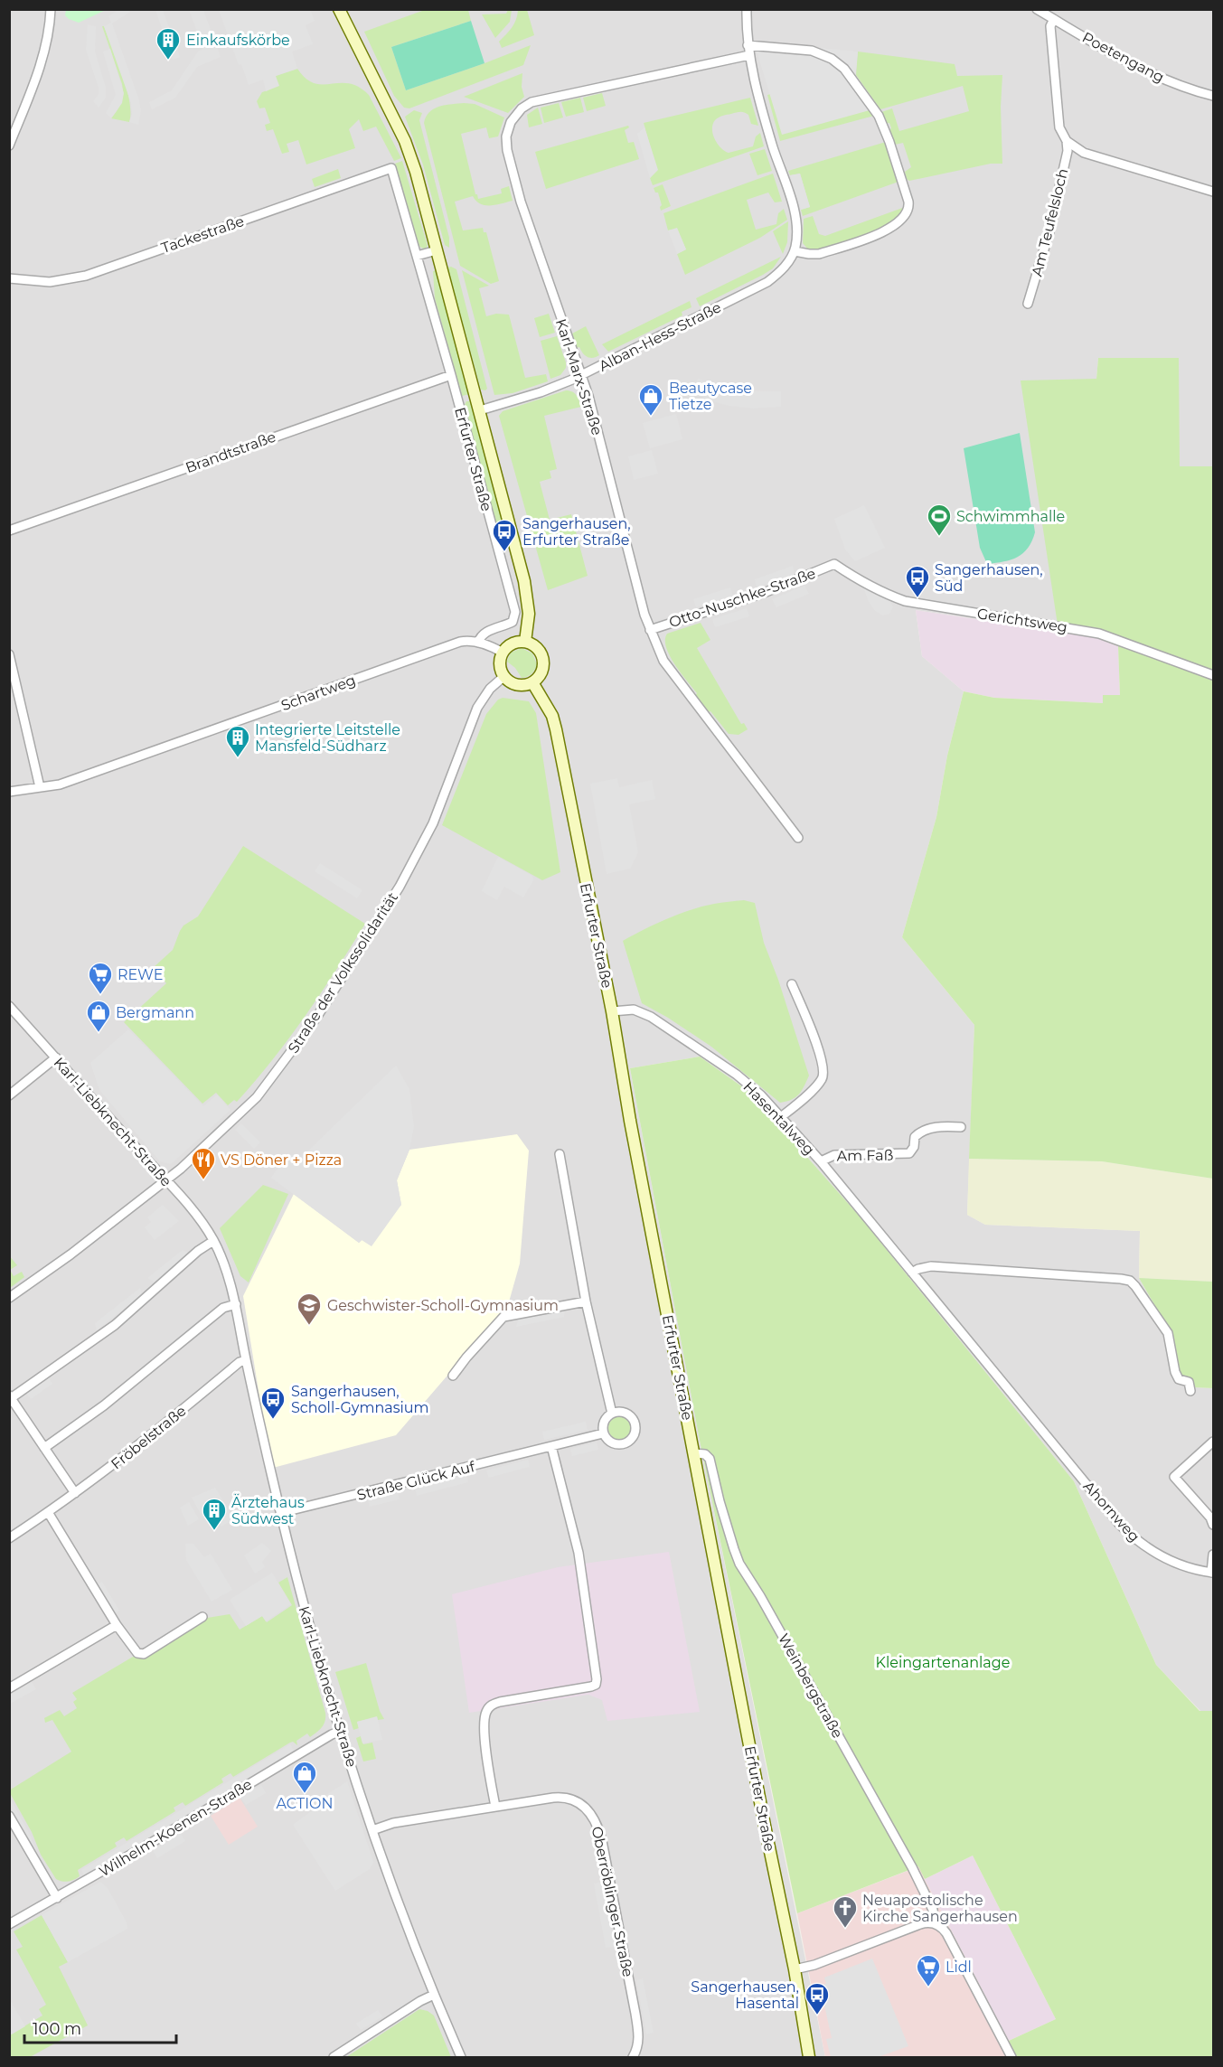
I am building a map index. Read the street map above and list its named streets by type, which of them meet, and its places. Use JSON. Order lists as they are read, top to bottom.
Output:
{
  "streets": {
    "main road": ["Erfurter Straße"],
    "street": [
      "Poetengang",
      "Am Teufelsloch",
      "Tackestraße",
      "Alban-Hess-Straße",
      "Karl-Marx-Straße",
      "Brandtstraße",
      "Otto-Nuschke-Straße",
      "Gerichtsweg",
      "Schartweg",
      "Straße der Volkssolidarität",
      "Hasentalweg",
      "Karl-Liebknecht-Straße",
      "Am Faß",
      "Fröbelstraße",
      "Straße Glück Auf",
      "Ahornweg",
      "Weinbergstraße",
      "Wilhelm-Koenen-Straße",
      "Oberröblinger Straße"
    ]
  },
  "crossings": [
    ["Poetengang", "Am Teufelsloch"],
    ["Tackestraße", "Erfurter Straße"],
    ["Alban-Hess-Straße", "Karl-Marx-Straße"],
    ["Alban-Hess-Straße", "Erfurter Straße"],
    ["Karl-Marx-Straße", "Otto-Nuschke-Straße"],
    ["Brandtstraße", "Erfurter Straße"],
    ["Erfurter Straße", "Schartweg"],
    ["Erfurter Straße", "Straße der Volkssolidarität"],
    ["Erfurter Straße", "Hasentalweg"],
    ["Erfurter Straße", "Weinbergstraße"],
    ["Otto-Nuschke-Straße", "Gerichtsweg"],
    ["Schartweg", "Straße der Volkssolidarität"],
    ["Straße der Volkssolidarität", "Karl-Liebknecht-Straße"],
    ["Hasentalweg", "Am Faß"],
    ["Hasentalweg", "Ahornweg"],
    ["Karl-Liebknecht-Straße", "Fröbelstraße"],
    ["Karl-Liebknecht-Straße", "Straße Glück Auf"],
    ["Karl-Liebknecht-Straße", "Wilhelm-Koenen-Straße"],
    ["Karl-Liebknecht-Straße", "Oberröblinger Straße"]
  ],
  "parks": ["Kleingartenanlage"],
  "places": {
    "building": ["Einkaufskörbe", "Integrierte Leitstelle Mansfeld-Südharz", "Ärztehaus Südwest"],
    "shop": ["Beautycase Tietze", "Bergmann", "ACTION"],
    "sports": ["Schwimmhalle"],
    "bus stop": [
      "Sangerhausen, Erfurter Straße",
      "Sangerhausen, Süd",
      "Sangerhausen, Scholl-Gymnasium",
      "Sangerhausen, Hasental"
    ],
    "supermarket": ["REWE", "Lidl"],
    "restaurant": ["VS Döner + Pizza"],
    "school or university": ["Geschwister-Scholl-Gymnasium"],
    "church": ["Neuapostolische Kirche Sangerhausen"]
  },
  "scale_bar": "100 m"
}
